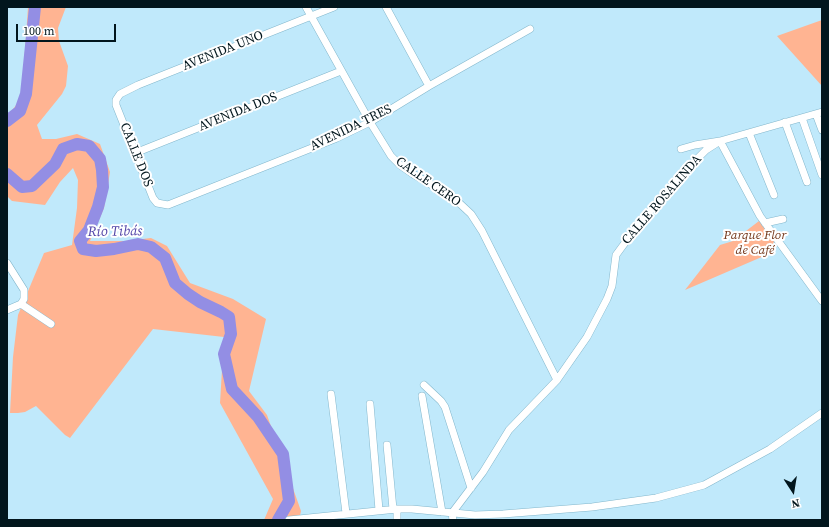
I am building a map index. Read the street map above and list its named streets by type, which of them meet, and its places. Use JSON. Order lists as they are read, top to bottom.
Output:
{
  "streets": {
    "street": [
      "AVENIDA UNO",
      "AVENIDA DOS",
      "AVENIDA TRES",
      "CALLE DOS",
      "CALLE CERO",
      "CALLE ROSALINDA"
    ]
  },
  "crossings": [
    ["AVENIDA UNO", "CALLE DOS"],
    ["AVENIDA UNO", "CALLE CERO"],
    ["AVENIDA DOS", "CALLE DOS"],
    ["AVENIDA DOS", "CALLE CERO"],
    ["AVENIDA TRES", "CALLE DOS"],
    ["AVENIDA TRES", "CALLE CERO"],
    ["CALLE CERO", "CALLE ROSALINDA"]
  ],
  "water": ["Río Tibás"],
  "parks": ["Parque Flor de Café"],
  "scale_bar": "100 m",
  "north": "bottom"
}
